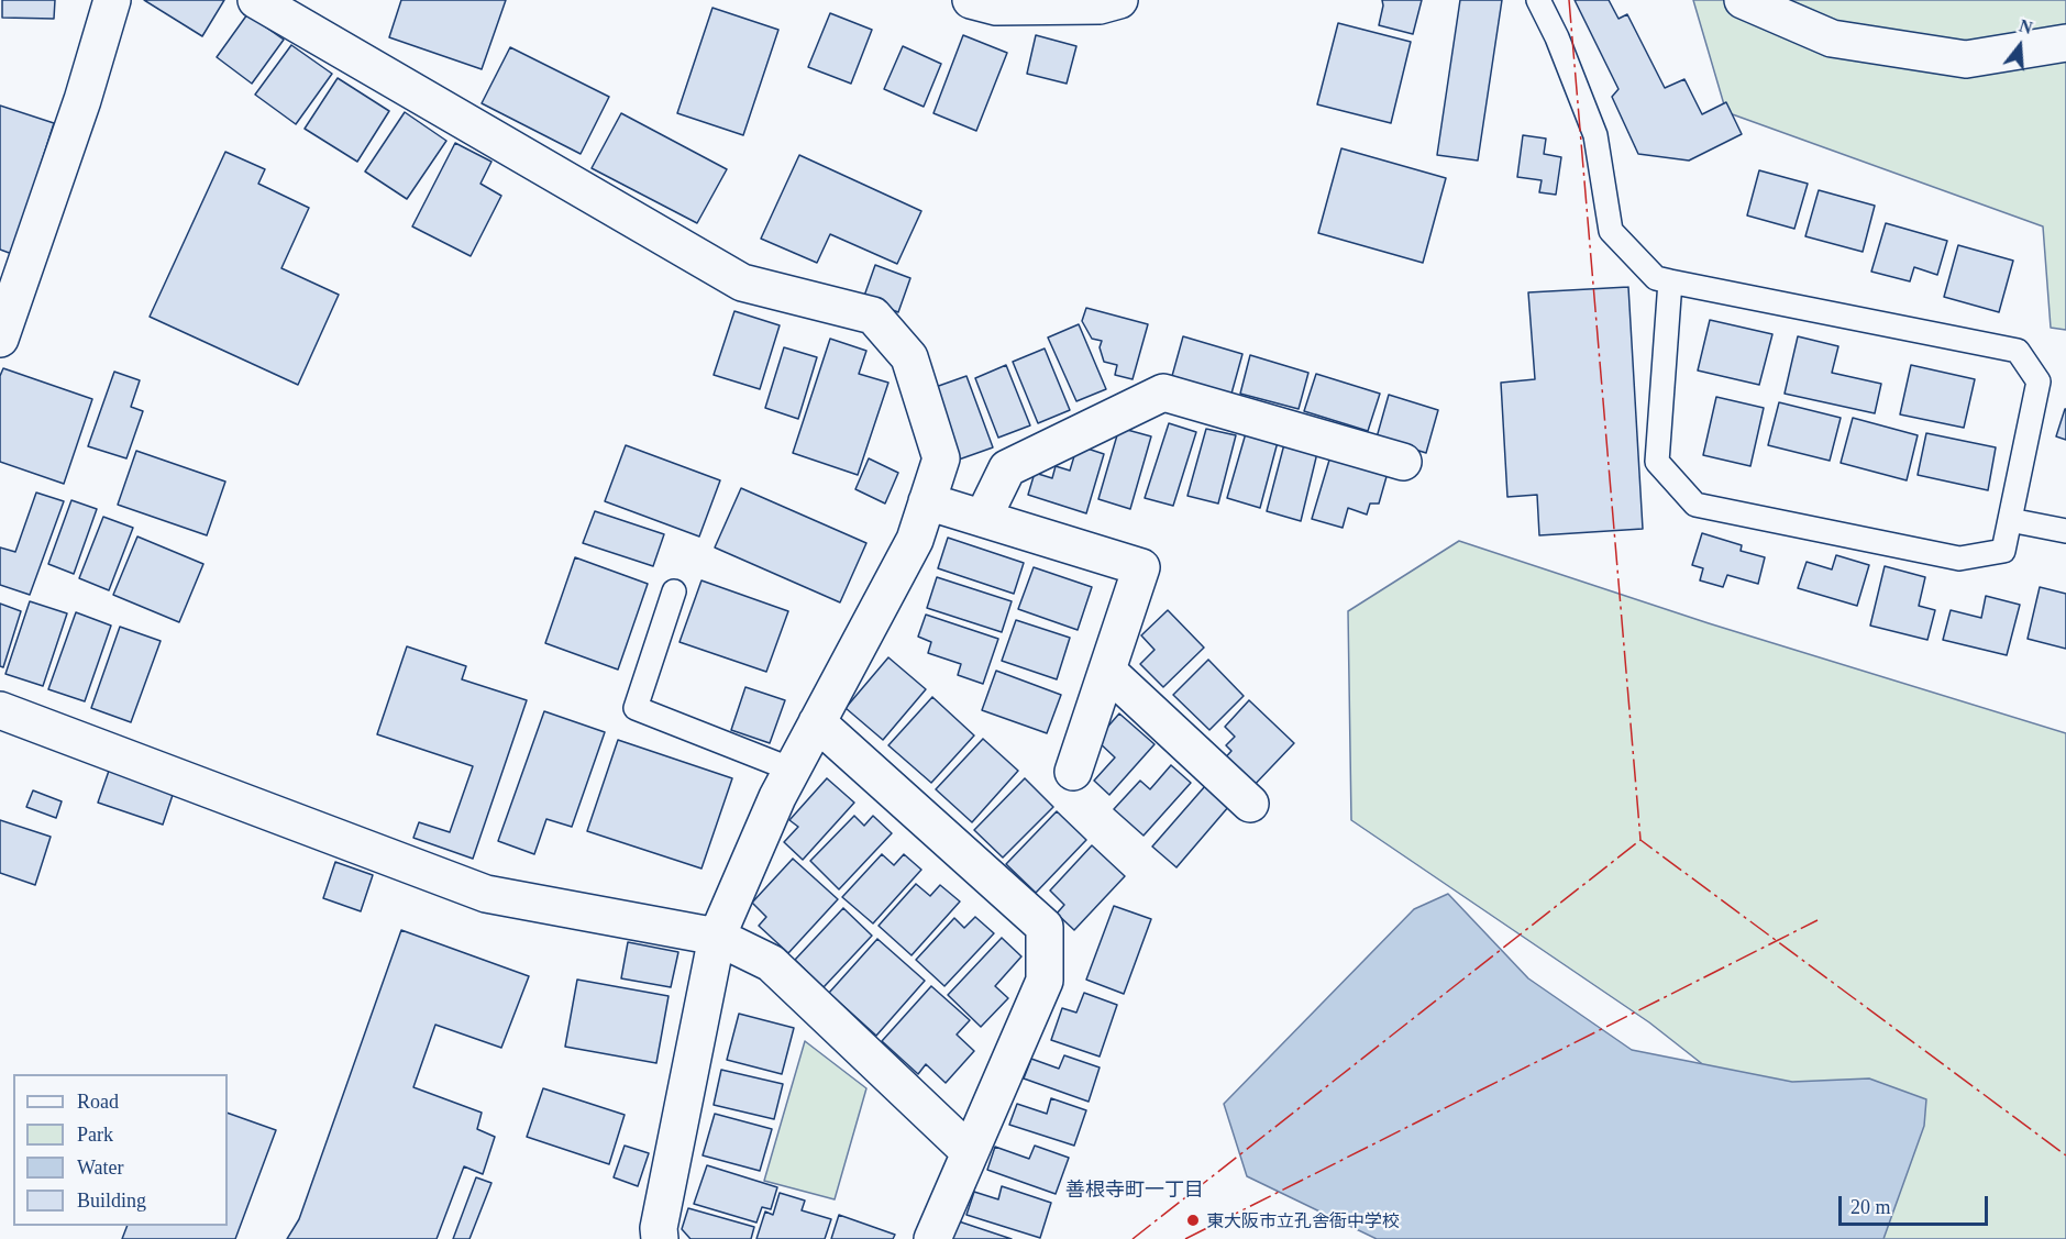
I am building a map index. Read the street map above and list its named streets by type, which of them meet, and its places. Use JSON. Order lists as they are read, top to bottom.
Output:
{
  "districts": ["善根寺町一丁目"],
  "places": ["東大阪市立孔舎衙中学校"],
  "legend": [
    "Road",
    "Park",
    "Water",
    "Building"
  ],
  "scale_bar": "20 m",
  "north": "top"
}
